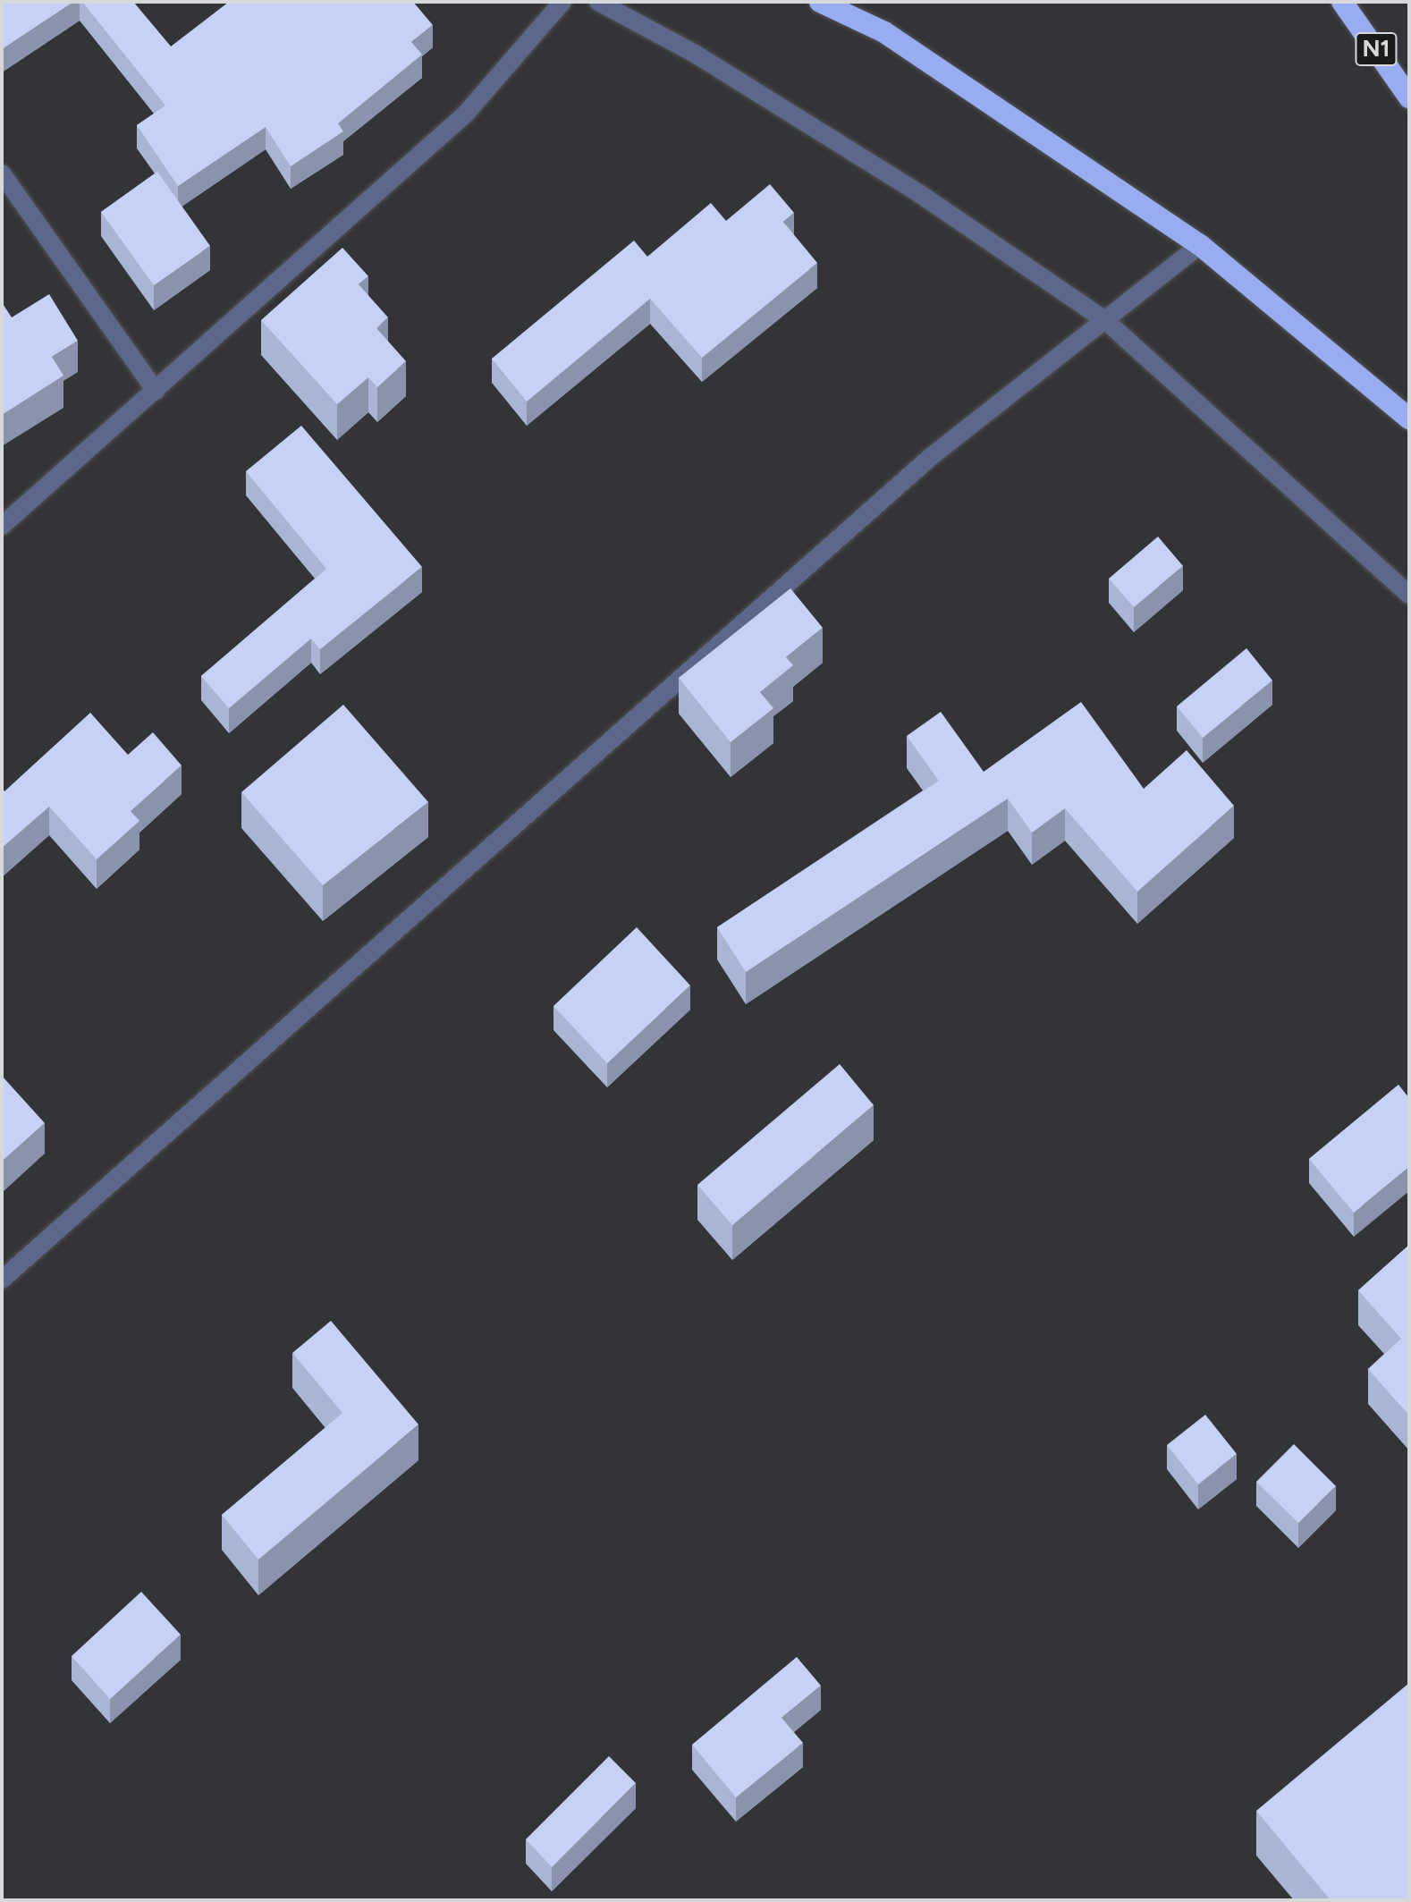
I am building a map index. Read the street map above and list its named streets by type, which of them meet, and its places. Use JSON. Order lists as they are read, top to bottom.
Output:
{
  "streets": {
    "highway": ["N1"]
  }
}
